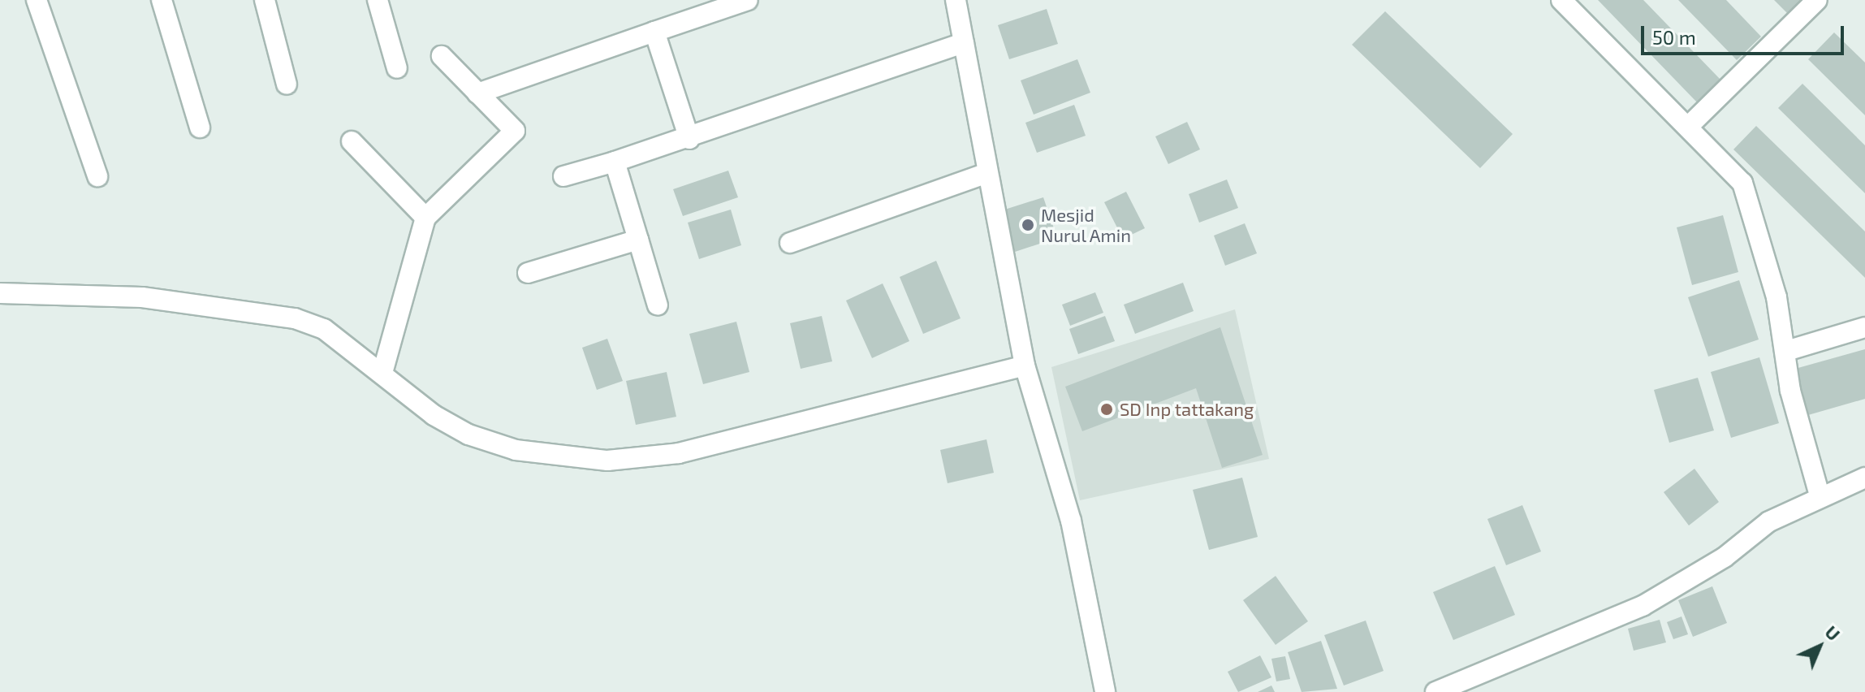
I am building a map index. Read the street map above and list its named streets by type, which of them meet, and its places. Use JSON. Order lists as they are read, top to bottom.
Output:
{
  "places": ["Mesjid Nurul Amin", "SD Inp tattakang"],
  "scale_bar": "50 m",
  "north": "top right"
}
